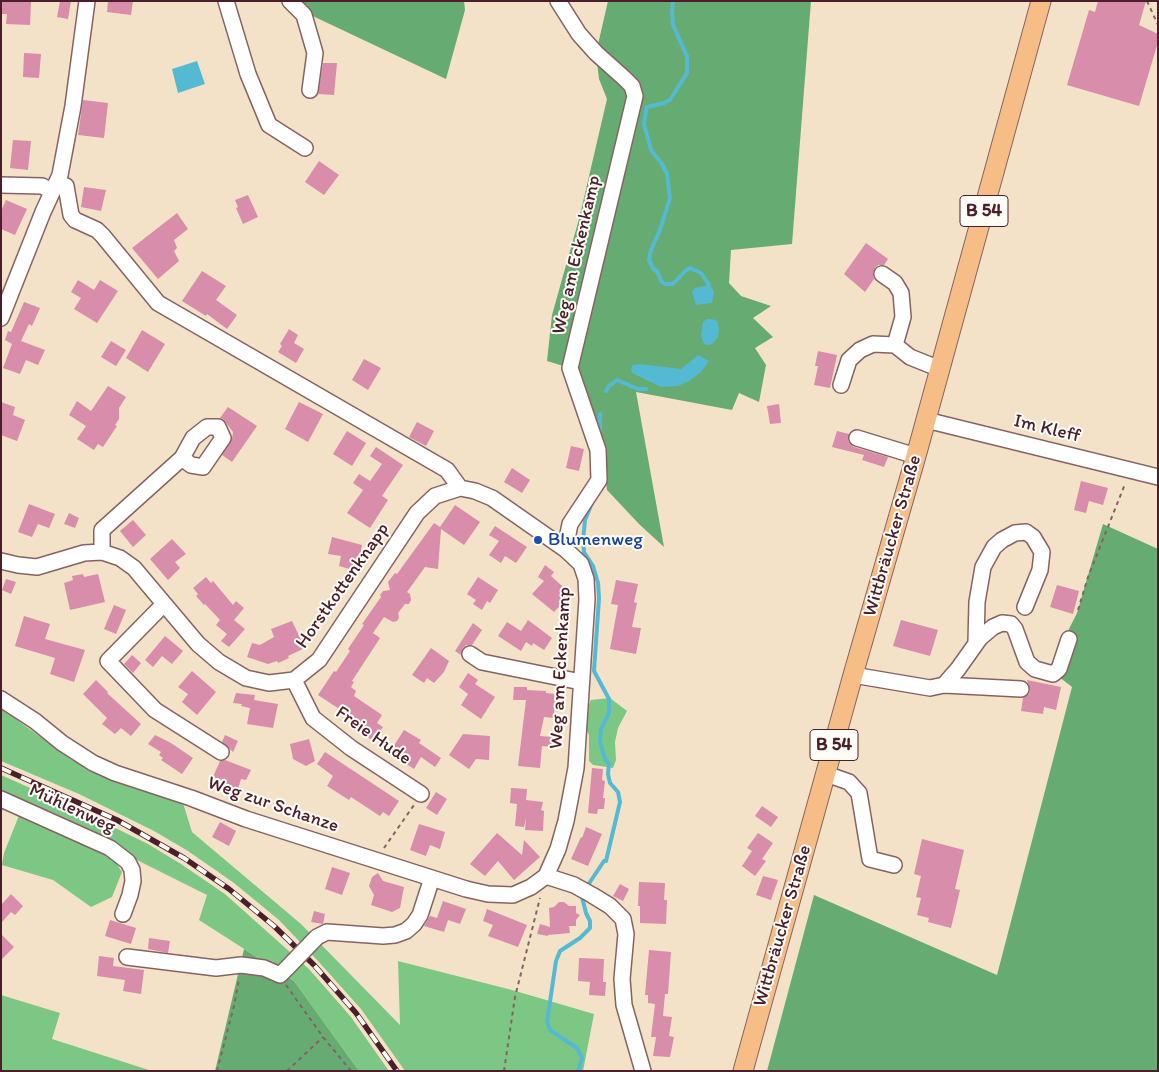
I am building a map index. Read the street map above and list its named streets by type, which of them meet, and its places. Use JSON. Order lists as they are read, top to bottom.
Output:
{
  "streets": {
    "main road": ["B 54", "Wittbräucker Straße"],
    "street": [
      "Weg am Eckenkamp",
      "Im Kleff",
      "Horstkottenknapp",
      "Freie Hude",
      "Weg zur Schanze",
      "Mühlenweg"
    ]
  },
  "crossings": [
    ["Weg am Eckenkamp", "Weg zur Schanze"],
    ["Im Kleff", "Wittbräucker Straße"],
    ["Horstkottenknapp", "Freie Hude"]
  ],
  "places": ["Blumenweg"]
}
